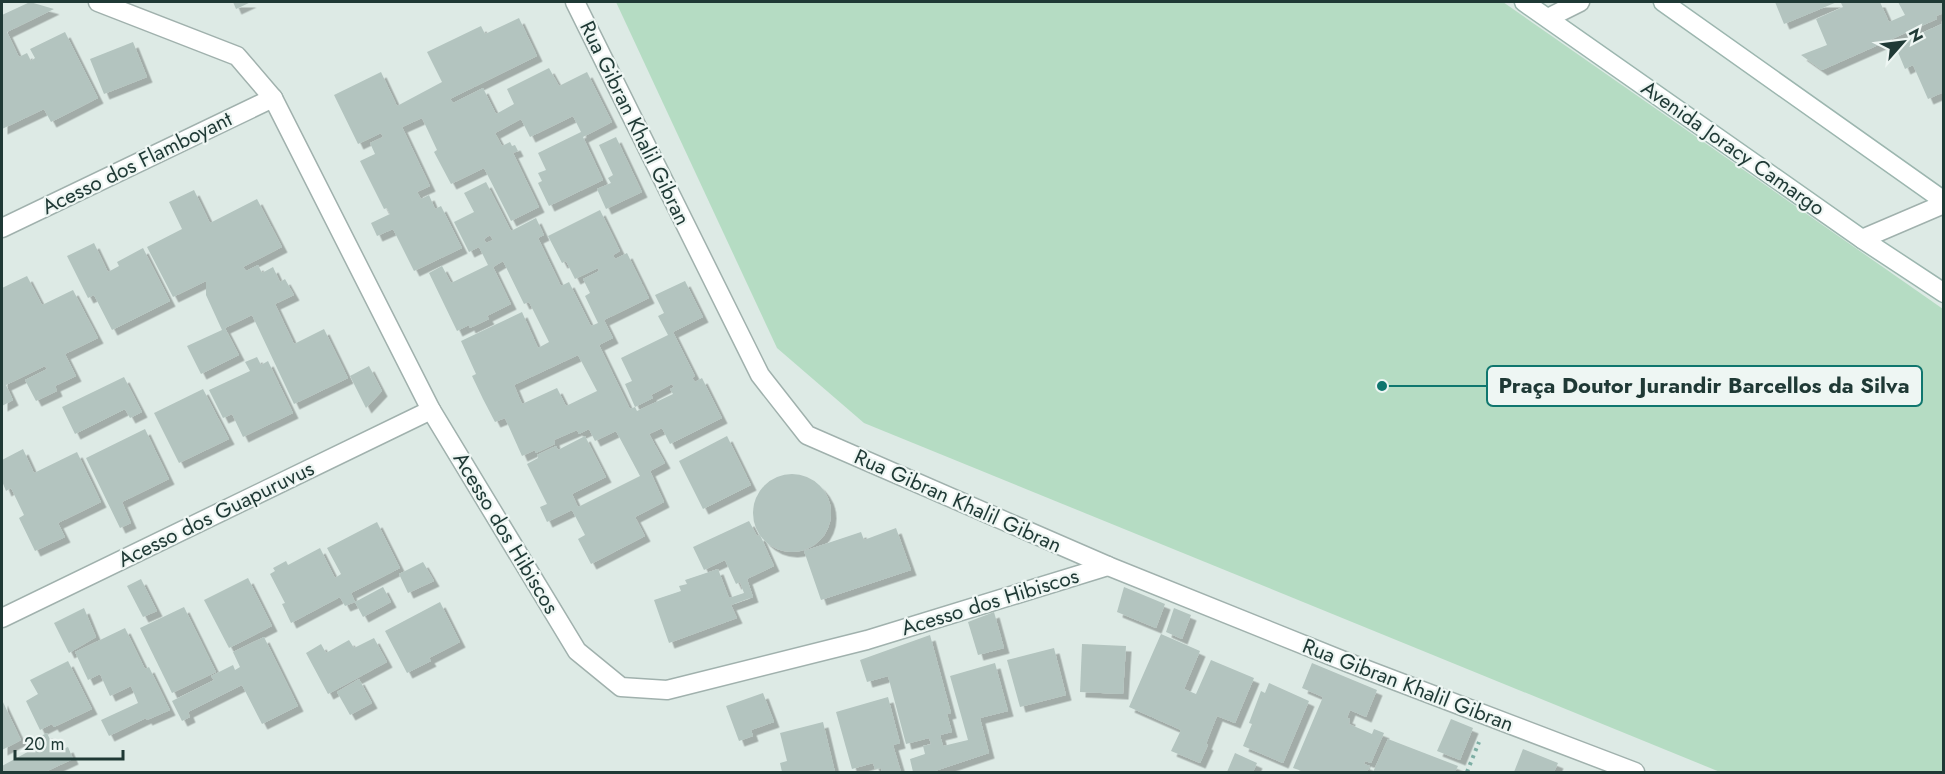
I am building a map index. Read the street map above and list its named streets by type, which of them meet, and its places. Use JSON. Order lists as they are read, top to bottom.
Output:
{
  "streets": {
    "street": [
      "Rua Gibran Khalil Gibran",
      "Avenida Joracy Camargo",
      "Acesso dos Flamboyant",
      "Acesso dos Guapuruvus",
      "Acesso dos Hibiscos"
    ]
  },
  "crossings": [
    ["Rua Gibran Khalil Gibran", "Acesso dos Hibiscos"],
    ["Acesso dos Flamboyant", "Acesso dos Hibiscos"],
    ["Acesso dos Guapuruvus", "Acesso dos Hibiscos"]
  ],
  "places": ["Praça Doutor Jurandir Barcellos da Silva"],
  "scale_bar": "20 m",
  "north": "top right"
}
